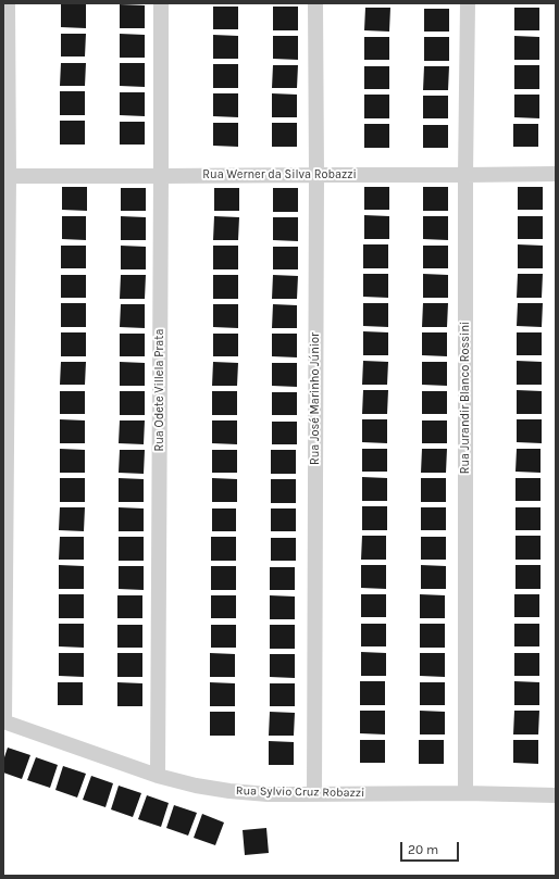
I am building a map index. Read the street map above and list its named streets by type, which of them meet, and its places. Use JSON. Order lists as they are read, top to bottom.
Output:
{
  "streets": {
    "street": [
      "Rua Werner da Silva Robazzi",
      "Rua Odete Villela Prata",
      "Rua Jurandir Blanco Rossini",
      "Rua José Marinho Júnior",
      "Rua Sylvio Cruz Robazzi"
    ]
  },
  "crossings": [
    ["Rua Werner da Silva Robazzi", "Rua Odete Villela Prata"],
    ["Rua Werner da Silva Robazzi", "Rua Jurandir Blanco Rossini"],
    ["Rua Werner da Silva Robazzi", "Rua José Marinho Júnior"],
    ["Rua Odete Villela Prata", "Rua Sylvio Cruz Robazzi"],
    ["Rua Jurandir Blanco Rossini", "Rua Sylvio Cruz Robazzi"],
    ["Rua José Marinho Júnior", "Rua Sylvio Cruz Robazzi"]
  ],
  "scale_bar": "20 m"
}
